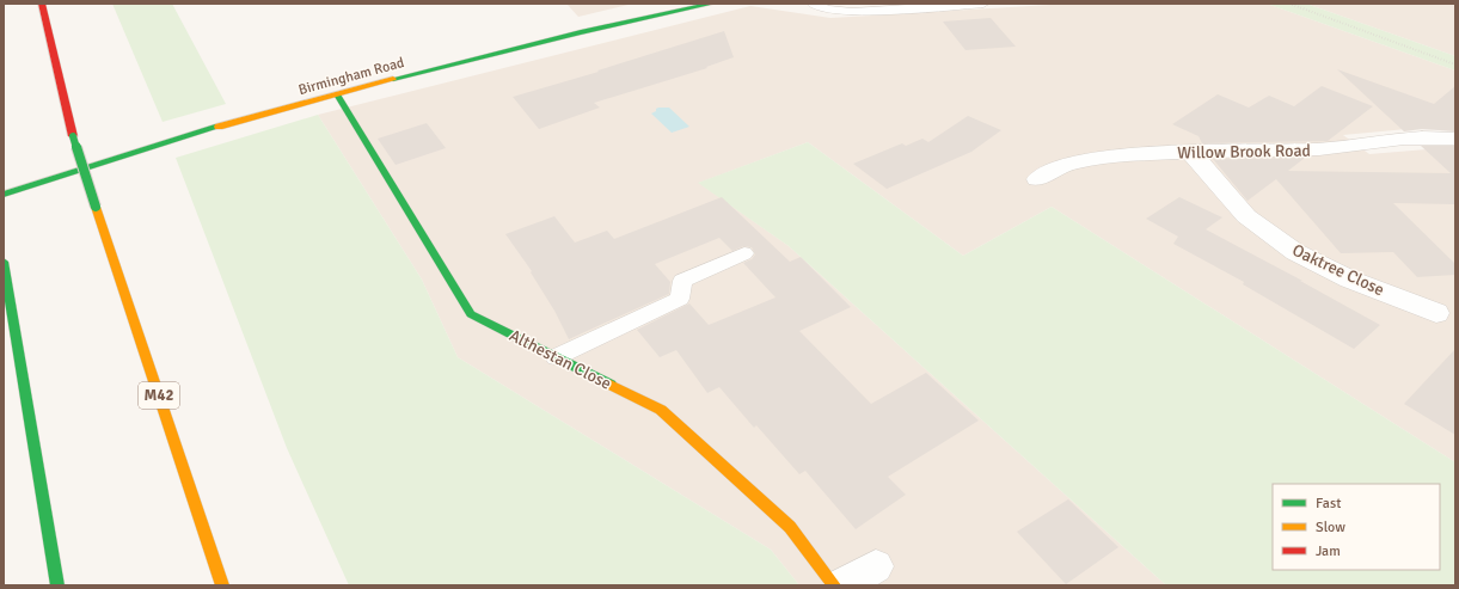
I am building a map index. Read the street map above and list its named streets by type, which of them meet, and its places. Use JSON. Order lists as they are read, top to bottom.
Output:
{
  "streets": {
    "main road": ["Birmingham Road", "Althestan Close", "M42"],
    "street": ["Willow Brook Road", "Oaktree Close"]
  },
  "crossings": [
    ["Birmingham Road", "Althestan Close"],
    ["Willow Brook Road", "Oaktree Close"]
  ],
  "legend": ["Fast", "Slow", "Jam"]
}
